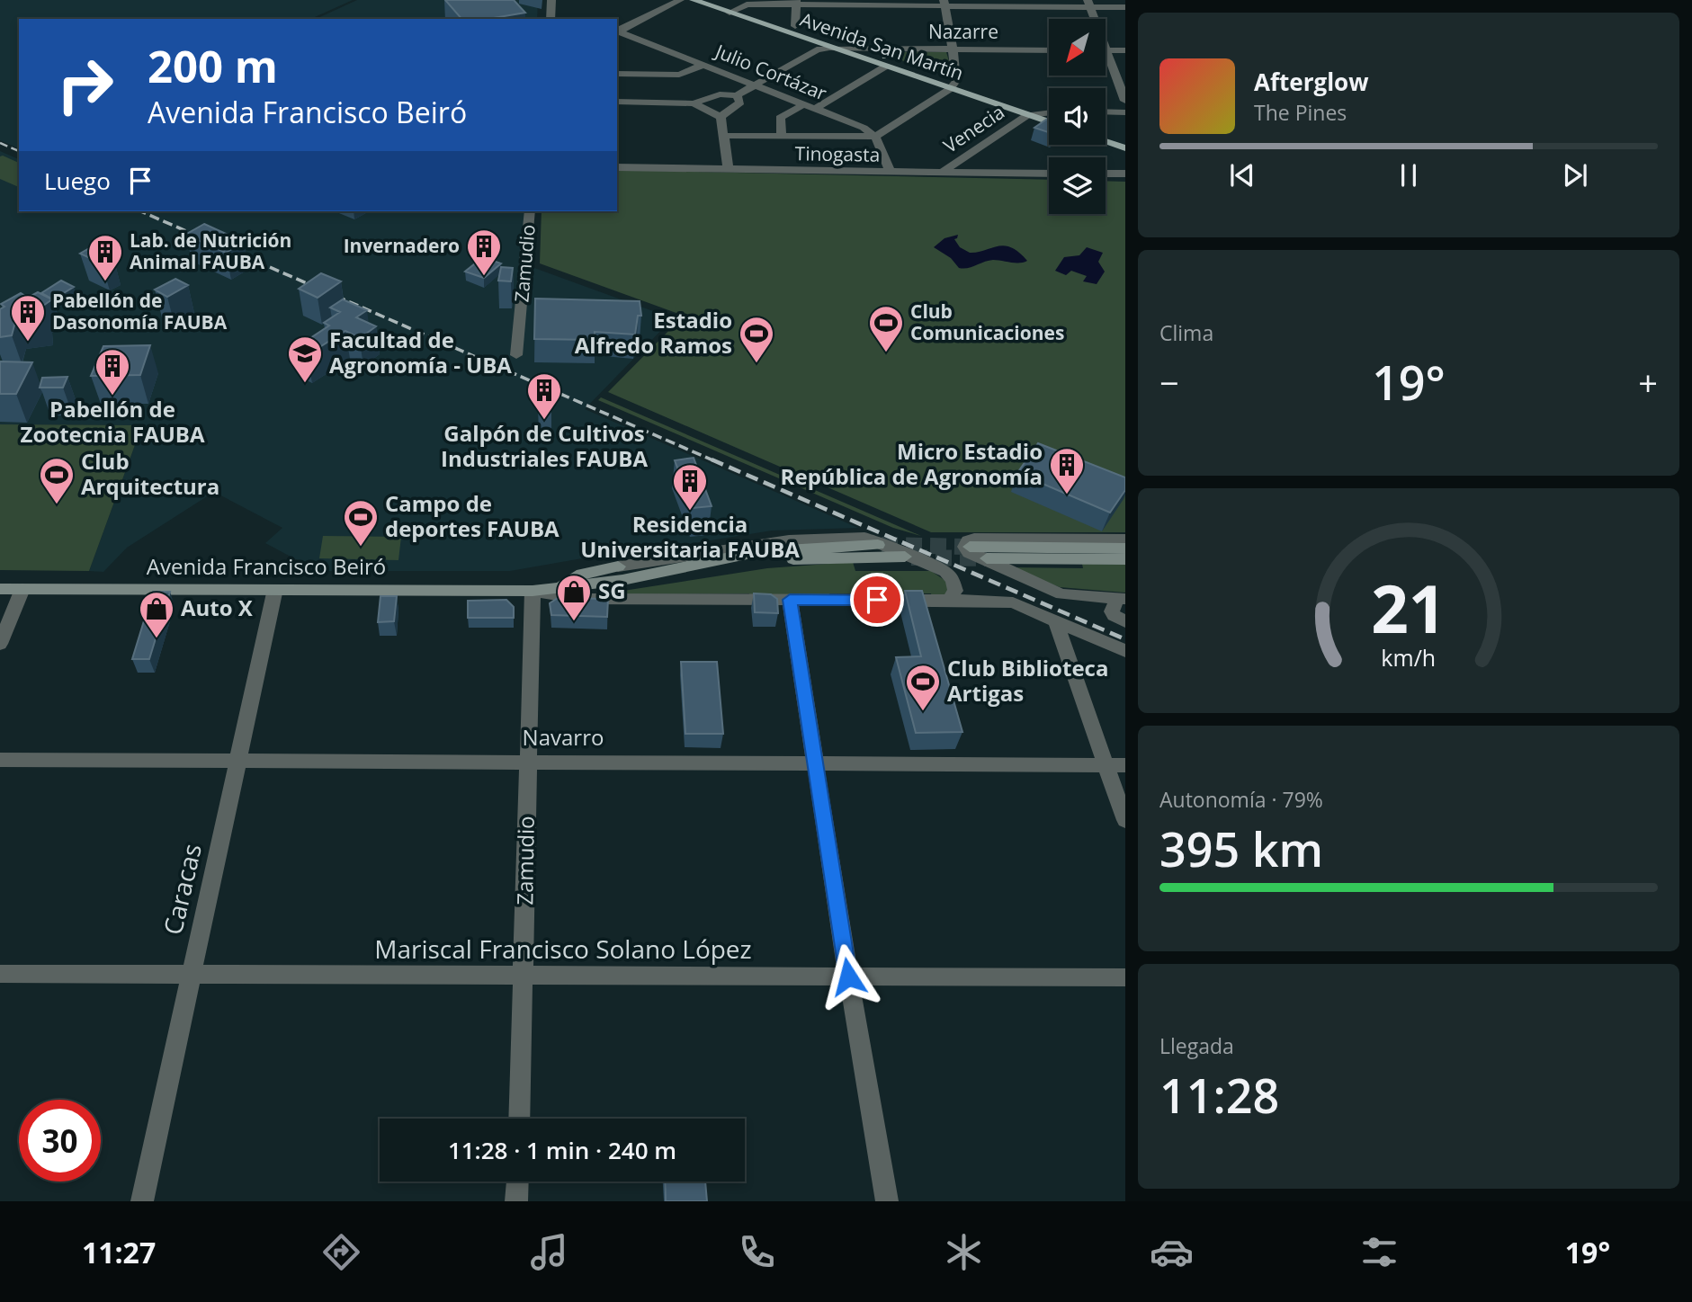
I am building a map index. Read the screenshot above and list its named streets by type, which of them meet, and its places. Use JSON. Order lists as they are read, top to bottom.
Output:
{
  "streets": {
    "main road": ["Avenida San Martín", "Avenida Francisco Beiró"],
    "street": [
      "Nazarre",
      "Julio Cortázar",
      "Venecia",
      "Tinogasta",
      "Zamudio",
      "Navarro",
      "Caracas",
      "Mariscal Francisco Solano López"
    ]
  },
  "crossings": [
    ["Nazarre", "Avenida San Martín"],
    ["Avenida San Martín", "Venecia"],
    ["Venecia", "Tinogasta"],
    ["Zamudio", "Avenida Francisco Beiró"],
    ["Zamudio", "Navarro"],
    ["Zamudio", "Mariscal Francisco Solano López"],
    ["Avenida Francisco Beiró", "Caracas"],
    ["Navarro", "Caracas"],
    ["Caracas", "Mariscal Francisco Solano López"]
  ],
  "places": {
    "building": [
      "Invernadero",
      "Lab. de Nutrición Animal FAUBA",
      "Pabellón de Dasonomía FAUBA",
      "Pabellón de Zootecnia FAUBA",
      "Galpón de Cultivos Industriales FAUBA",
      "Micro Estadio República de Agronomía",
      "Residencia Universitaria FAUBA"
    ],
    "sports": [
      "Club Comunicaciones",
      "Estadio Alfredo Ramos",
      "Club Arquitectura",
      "Campo de deportes FAUBA",
      "Club Biblioteca Artigas"
    ],
    "school or university": ["Facultad de Agronomía - UBA"],
    "shop": ["SG", "Auto X"]
  },
  "north": "bottom left",
  "page": {
    "turn": ["200 m", "Avenida Francisco Beiró"],
    "song": ["Afterglow", "The Pines"],
    "then": "Luego",
    "tile": [
      "Clima",
      ["Autonomía · 79%", "395 km"],
      ["Llegada", "11:28"]
    ],
    "heat": ["−", "19°", "+"],
    "limit": "30",
    "trip": "11:28 · 1 min · 240 m",
    "tabs": ["11:27", "19°"],
    "gauge": ["21", "km/h"]
  }
}
